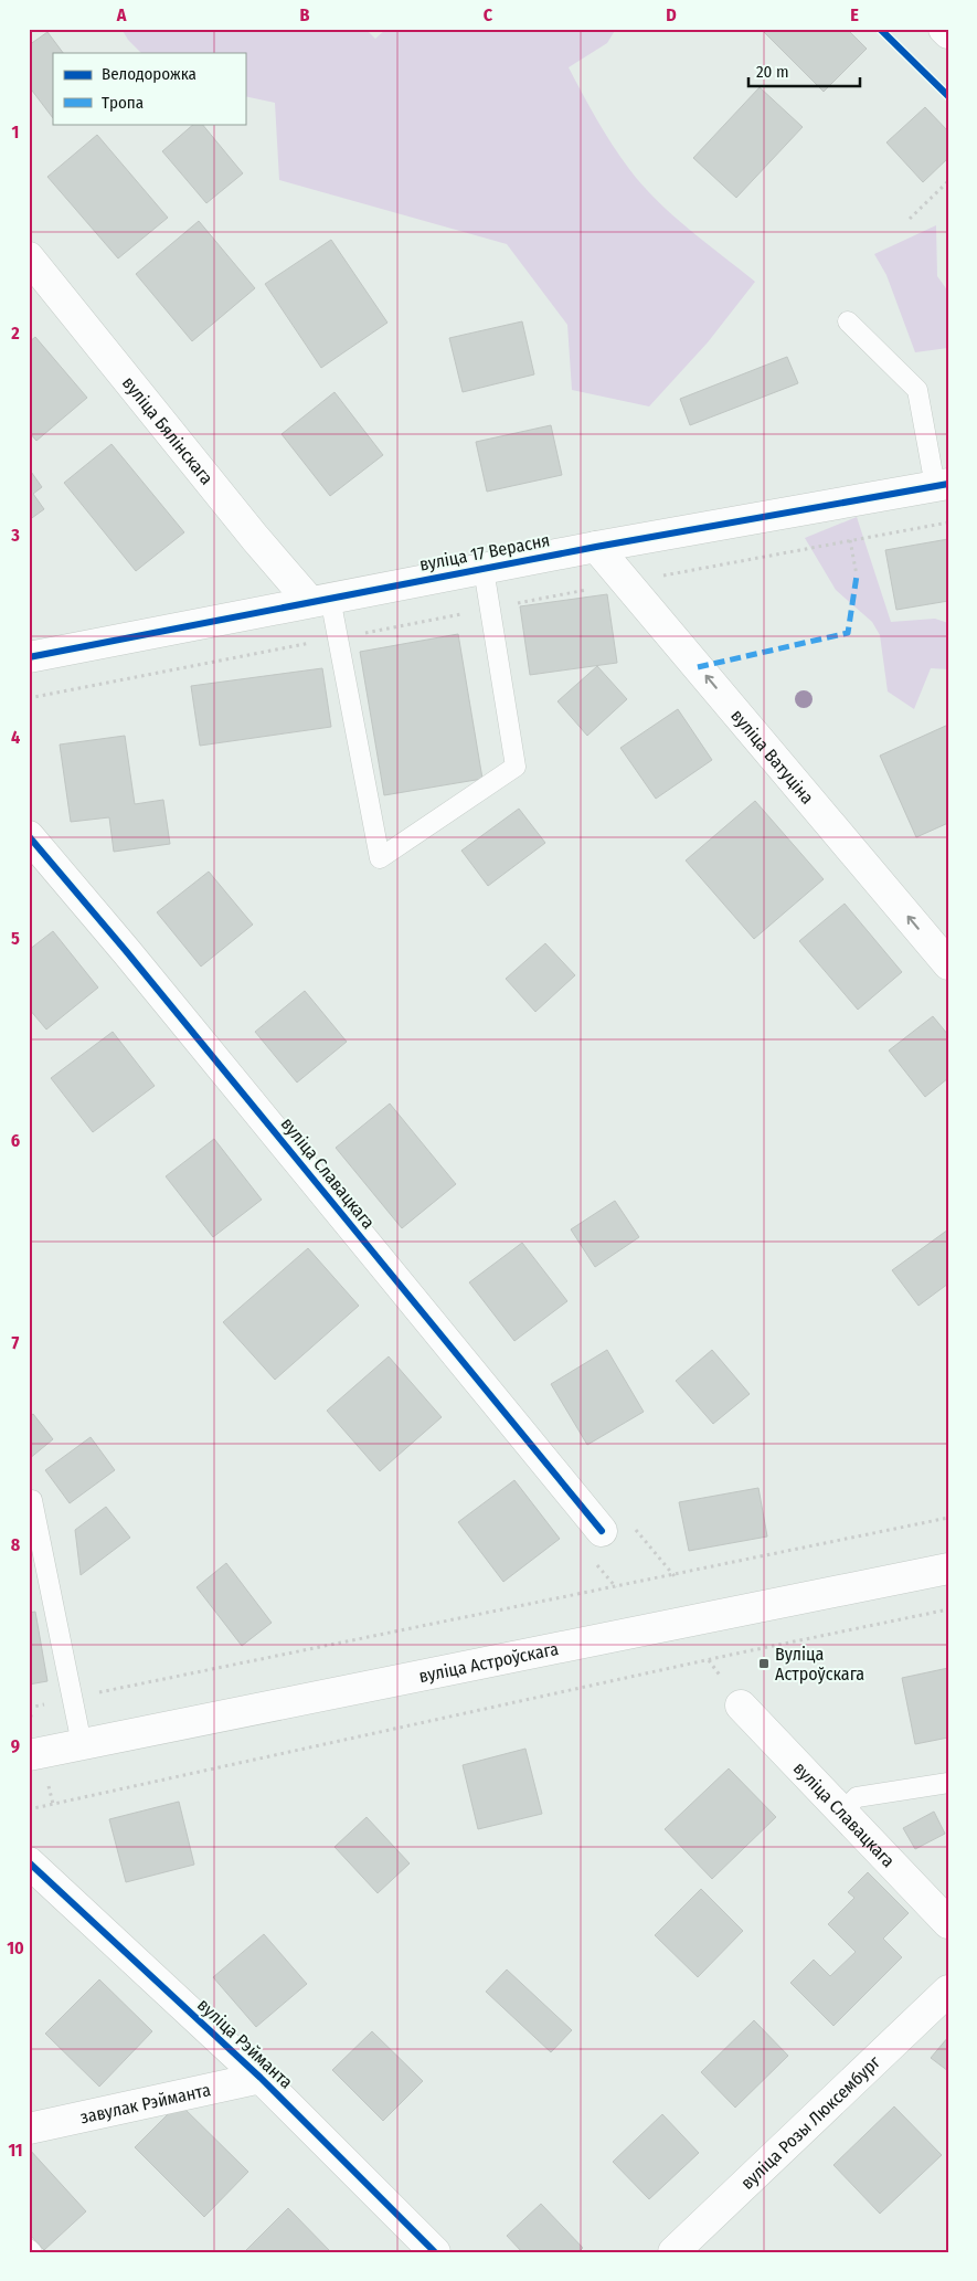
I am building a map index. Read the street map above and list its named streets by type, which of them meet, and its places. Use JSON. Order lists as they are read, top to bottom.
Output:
{
  "streets": {
    "street": [
      "вуліца Бялінскага",
      "вуліца 17 Верасня",
      "вуліца Ватуціна",
      "вуліца Славацкага",
      "вуліца Астроўскага",
      "вуліца Рэйманта",
      "завулак Рэйманта",
      "вуліца Розы Люксембург"
    ]
  },
  "crossings": [
    ["вуліца Бялінскага", "вуліца 17 Верасня"],
    ["вуліца 17 Верасня", "вуліца Ватуціна"],
    ["вуліца Рэйманта", "завулак Рэйманта"]
  ],
  "one_way": ["вуліца Ватуціна"],
  "places": {
    "transit": ["Вуліца Астроўскага"]
  },
  "legend": ["Велодорожка", "Тропа"],
  "scale_bar": "20 m",
  "grid": {
    "columns": [
      "A",
      "B",
      "C",
      "D",
      "E"
    ],
    "rows": [
      "1",
      "2",
      "3",
      "4",
      "5",
      "6",
      "7",
      "8",
      "9",
      "10",
      "11"
    ]
  }
}
